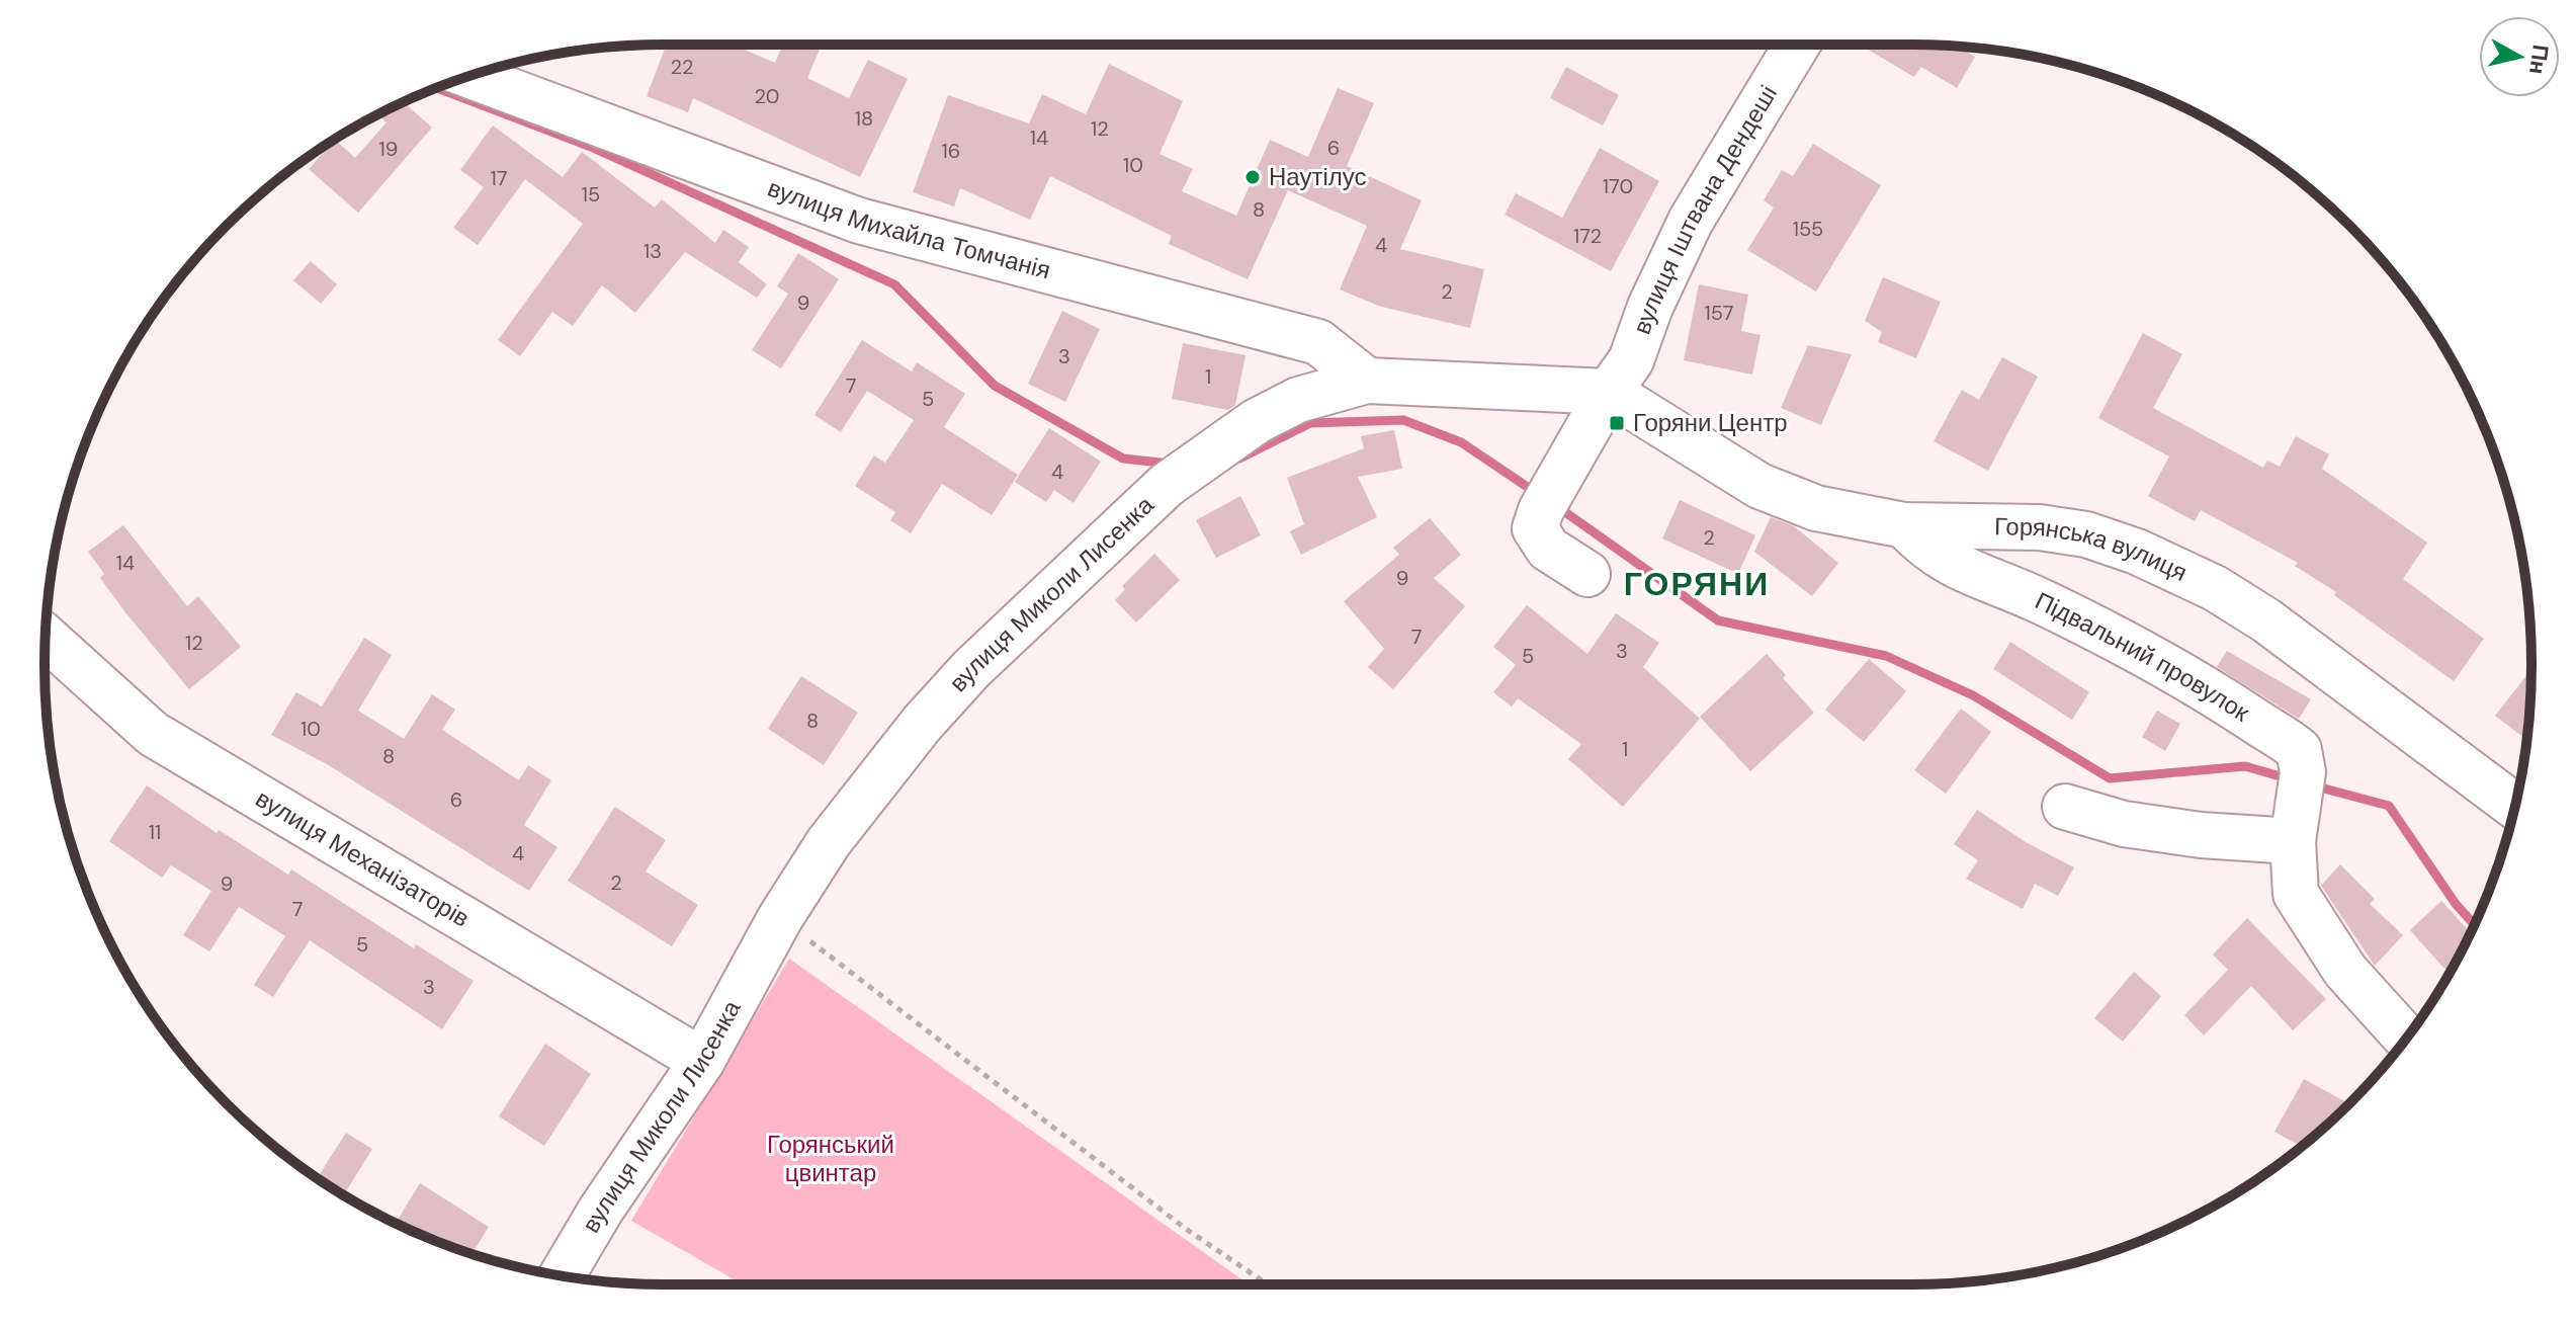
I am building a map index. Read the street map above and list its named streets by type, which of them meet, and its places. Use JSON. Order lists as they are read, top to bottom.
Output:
{
  "streets": {
    "street": [
      "вулиця Іштвана Дендеші",
      "вулиця Михайла Томчанія",
      "Горянська вулиця",
      "вулиця Миколи Лисенка",
      "Підвальний провулок",
      "вулиця Механізаторів"
    ]
  },
  "crossings": [
    ["вулиця Іштвана Дендеші", "Горянська вулиця"],
    ["вулиця Іштвана Дендеші", "вулиця Миколи Лисенка"],
    ["вулиця Михайла Томчанія", "вулиця Миколи Лисенка"],
    ["Горянська вулиця", "вулиця Миколи Лисенка"],
    ["Горянська вулиця", "Підвальний провулок"],
    ["вулиця Миколи Лисенка", "вулиця Механізаторів"]
  ],
  "districts": ["ГОРЯНИ"],
  "parks": ["Горянський цвинтар"],
  "places": {
    "other": ["Наутілус"],
    "transit": ["Горяни Центр"]
  },
  "house_numbers": [
    "22",
    "20",
    "18",
    "12",
    "14",
    "6",
    "19",
    "16",
    "10",
    "17",
    "170",
    "15",
    "8",
    "155",
    "172",
    "4",
    "13",
    "2",
    "9",
    "157",
    "3",
    "1",
    "7",
    "5",
    "4",
    "2",
    "14",
    "9",
    "7",
    "12",
    "3",
    "5",
    "8",
    "10",
    "1",
    "8",
    "6",
    "11",
    "4",
    "2",
    "9",
    "7",
    "5",
    "3"
  ],
  "north": "right"
}
